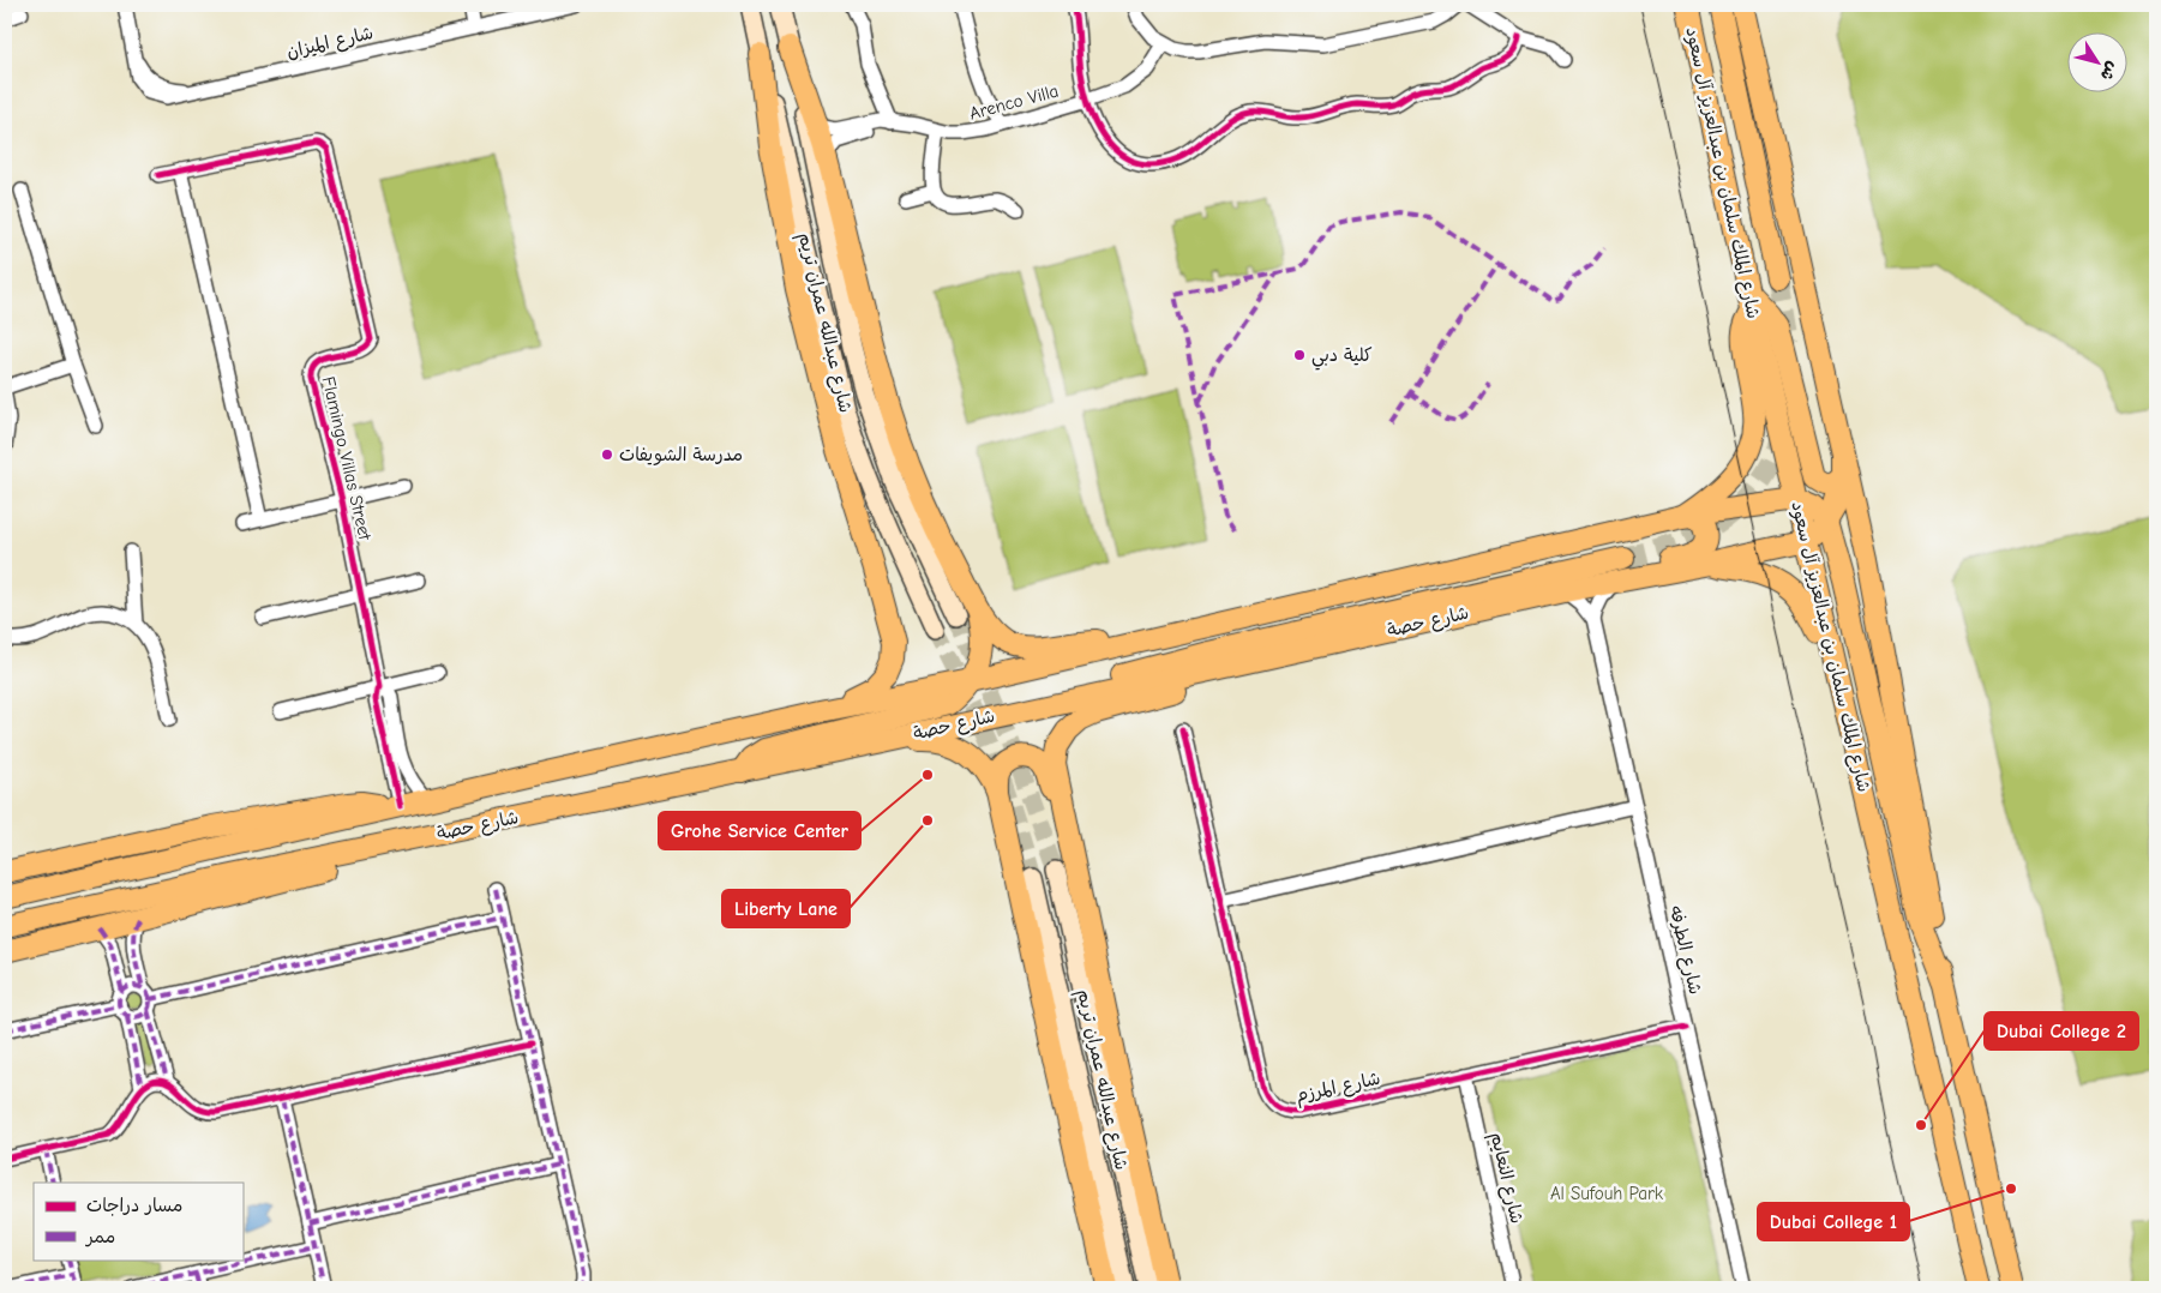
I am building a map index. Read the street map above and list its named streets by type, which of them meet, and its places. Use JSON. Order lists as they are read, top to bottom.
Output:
{
  "streets": {
    "main road": ["شارع الملك سلمان بن عبدالعزيز آل سعود", "شارع عبدالله عمران تريم", "شارع حصة"],
    "street": [
      "شارع الميزان",
      "Arenco Villa",
      "Flamingo Villas Street",
      "شارع الطرفه",
      "شارع المرزم",
      "شارع النعايم"
    ]
  },
  "crossings": [
    ["شارع الملك سلمان بن عبدالعزيز آل سعود", "شارع حصة"],
    ["Flamingo Villas Street", "شارع حصة"],
    ["شارع حصة", "شارع الطرفه"],
    ["شارع الطرفه", "شارع المرزم"],
    ["شارع المرزم", "شارع النعايم"]
  ],
  "parks": ["Al Sufouh Park"],
  "places": [
    "كلية دبي",
    "مدرسة الشويفات",
    "Grohe Service Center",
    "Liberty Lane",
    "Dubai College 2",
    "Dubai College 1"
  ],
  "legend": ["مسار دراجات", "ممر"],
  "north": "bottom right"
}
